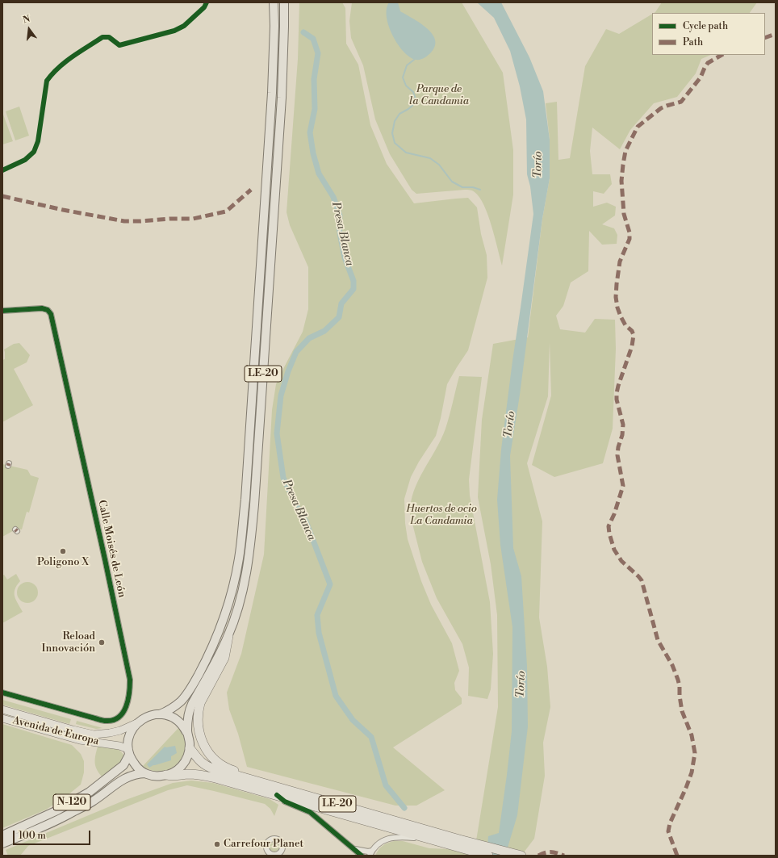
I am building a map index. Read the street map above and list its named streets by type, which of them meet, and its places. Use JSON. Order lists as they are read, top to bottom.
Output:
{
  "streets": {
    "highway": ["LE-20", "N-120"],
    "main road": ["Avenida de Europa"],
    "street": ["Calle Moisés de León"]
  },
  "crossings": [
    ["LE-20", "Avenida de Europa"],
    ["LE-20", "N-120"],
    ["Avenida de Europa", "N-120"]
  ],
  "water": ["Torío", "Presa Blanca"],
  "parks": ["Parque de la Candamia", "Huertos de ocio La Candamia"],
  "places": ["Poligono X", "Reload Innovación", "Carrefour Planet"],
  "legend": ["Cycle path", "Path"],
  "scale_bar": "100 m",
  "north": "top"
}
